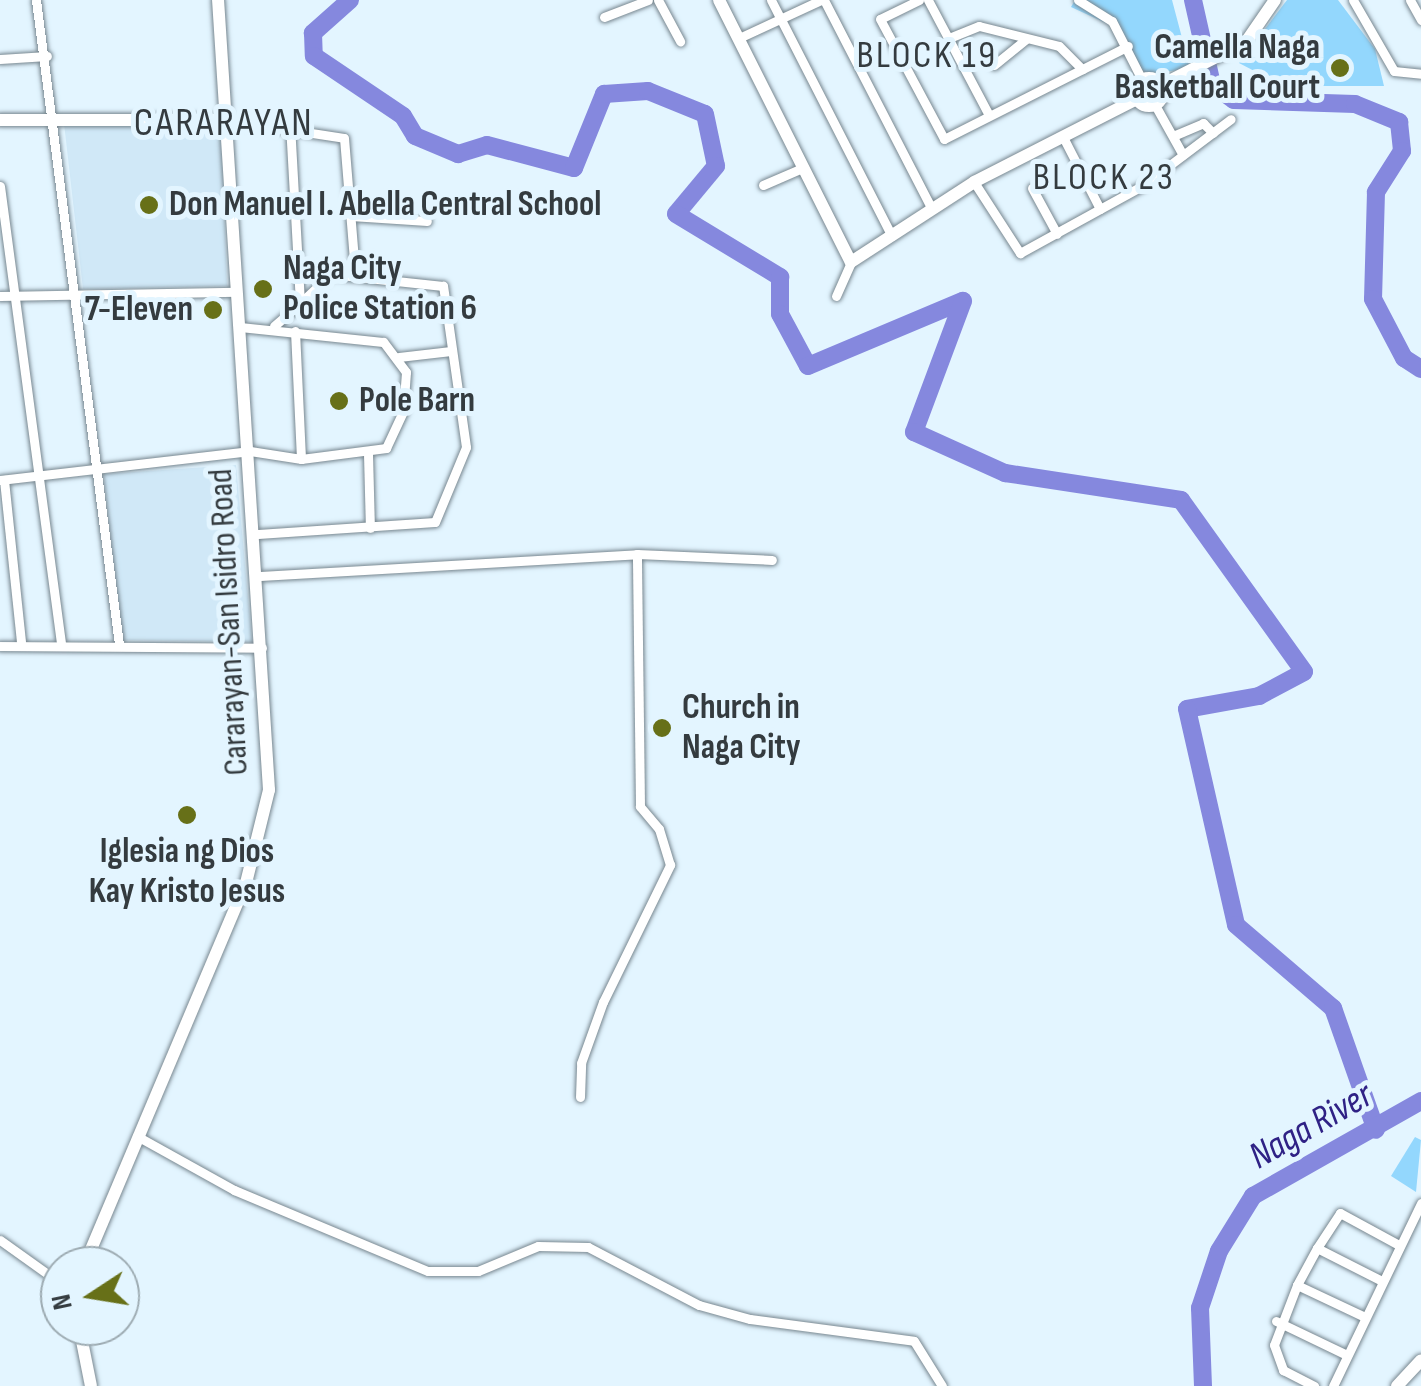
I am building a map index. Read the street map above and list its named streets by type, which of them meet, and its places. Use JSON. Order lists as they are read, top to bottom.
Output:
{
  "streets": {
    "main road": ["Cararayan-San Isidro Road"]
  },
  "districts": ["BLOCK 19", "CARARAYAN", "BLOCK 23"],
  "water": ["Naga River"],
  "places": [
    "Camella Naga Basketball Court",
    "Don Manuel I. Abella Central School",
    "Naga City Police Station 6",
    "7-Eleven",
    "Pole Barn",
    "Church in Naga City",
    "Iglesia ng Dios Kay Kristo Jesus"
  ],
  "north": "left"
}
